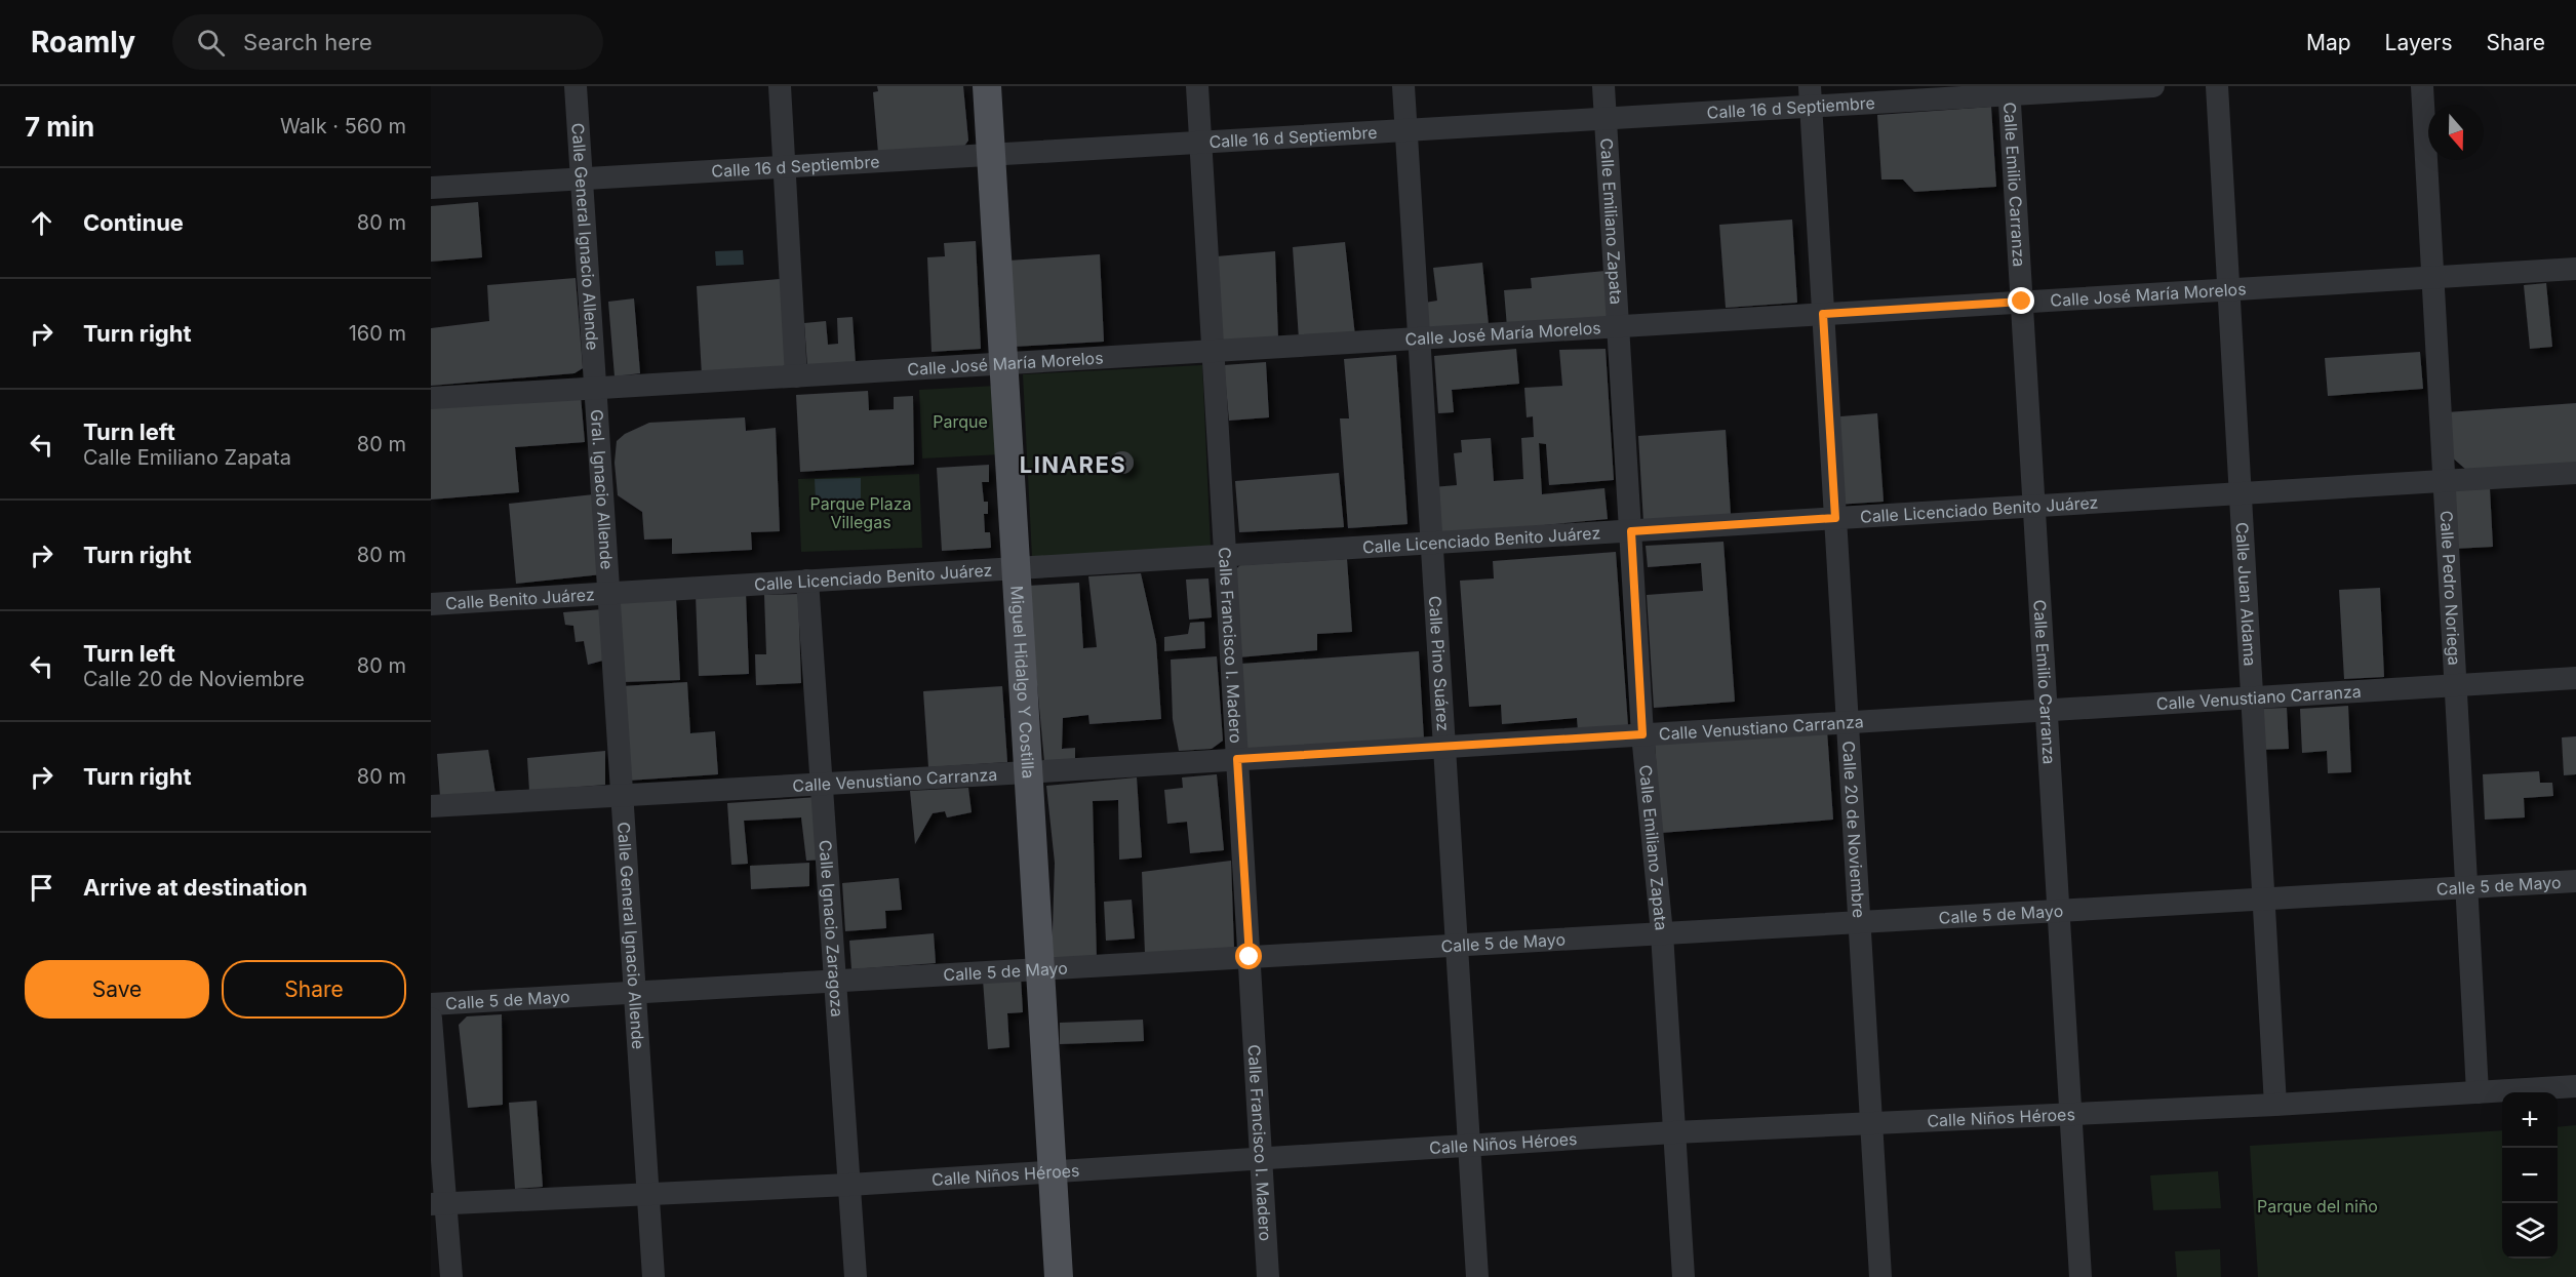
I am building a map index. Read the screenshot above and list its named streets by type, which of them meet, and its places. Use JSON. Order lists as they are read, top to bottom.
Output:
{
  "streets": {
    "main road": ["Miguel Hidalgo Y Costilla"],
    "street": [
      "Calle 16 d Septiembre",
      "Calle Emilio Carranza",
      "Calle Emiliano Zapata",
      "Calle General Ignacio Allende",
      "Calle José María Morelos",
      "Gral. Ignacio Allende",
      "Calle Licenciado Benito Juárez",
      "Calle Pedro Noriega",
      "Calle Juan Aldama",
      "Calle Benito Juárez",
      "Calle Francisco I. Madero",
      "Calle Pino Suárez",
      "Calle Venustiano Carranza",
      "Calle 20 de Noviembre",
      "Calle 5 de Mayo",
      "Calle Ignacio Zaragoza",
      "Calle Niños Héroes"
    ]
  },
  "crossings": [
    ["Calle 16 d Septiembre", "Calle Emilio Carranza"],
    ["Calle 16 d Septiembre", "Calle Emiliano Zapata"],
    ["Calle 16 d Septiembre", "Calle General Ignacio Allende"],
    ["Calle 16 d Septiembre", "Calle Francisco I. Madero"],
    ["Calle 16 d Septiembre", "Calle Pino Suárez"],
    ["Calle 16 d Septiembre", "Miguel Hidalgo Y Costilla"],
    ["Calle 16 d Septiembre", "Calle 20 de Noviembre"],
    ["Calle Emilio Carranza", "Calle José María Morelos"],
    ["Calle Emilio Carranza", "Calle Licenciado Benito Juárez"],
    ["Calle Emilio Carranza", "Calle Venustiano Carranza"],
    ["Calle Emilio Carranza", "Calle 5 de Mayo"],
    ["Calle Emilio Carranza", "Calle Niños Héroes"],
    ["Calle Emiliano Zapata", "Calle José María Morelos"],
    ["Calle Emiliano Zapata", "Calle Licenciado Benito Juárez"],
    ["Calle Emiliano Zapata", "Calle Venustiano Carranza"],
    ["Calle Emiliano Zapata", "Calle 5 de Mayo"],
    ["Calle Emiliano Zapata", "Calle Niños Héroes"],
    ["Calle General Ignacio Allende", "Calle José María Morelos"],
    ["Calle General Ignacio Allende", "Gral. Ignacio Allende"],
    ["Calle General Ignacio Allende", "Calle Licenciado Benito Juárez"],
    ["Calle General Ignacio Allende", "Calle Benito Juárez"],
    ["Calle General Ignacio Allende", "Calle Venustiano Carranza"],
    ["Calle General Ignacio Allende", "Calle 5 de Mayo"],
    ["Calle General Ignacio Allende", "Calle Niños Héroes"],
    ["Calle José María Morelos", "Gral. Ignacio Allende"],
    ["Calle José María Morelos", "Calle Pedro Noriega"],
    ["Calle José María Morelos", "Calle Juan Aldama"],
    ["Calle José María Morelos", "Calle Francisco I. Madero"],
    ["Calle José María Morelos", "Calle Pino Suárez"],
    ["Calle José María Morelos", "Miguel Hidalgo Y Costilla"],
    ["Calle José María Morelos", "Calle 20 de Noviembre"],
    ["Gral. Ignacio Allende", "Calle Licenciado Benito Juárez"],
    ["Gral. Ignacio Allende", "Calle Benito Juárez"],
    ["Calle Licenciado Benito Juárez", "Calle Pedro Noriega"],
    ["Calle Licenciado Benito Juárez", "Calle Juan Aldama"],
    ["Calle Licenciado Benito Juárez", "Calle Benito Juárez"],
    ["Calle Licenciado Benito Juárez", "Calle Francisco I. Madero"],
    ["Calle Licenciado Benito Juárez", "Calle Pino Suárez"],
    ["Calle Licenciado Benito Juárez", "Miguel Hidalgo Y Costilla"],
    ["Calle Licenciado Benito Juárez", "Calle 20 de Noviembre"],
    ["Calle Licenciado Benito Juárez", "Calle Ignacio Zaragoza"],
    ["Calle Pedro Noriega", "Calle Venustiano Carranza"],
    ["Calle Pedro Noriega", "Calle 5 de Mayo"],
    ["Calle Pedro Noriega", "Calle Niños Héroes"],
    ["Calle Juan Aldama", "Calle Venustiano Carranza"],
    ["Calle Juan Aldama", "Calle 5 de Mayo"],
    ["Calle Juan Aldama", "Calle Niños Héroes"],
    ["Calle Francisco I. Madero", "Calle Venustiano Carranza"],
    ["Calle Francisco I. Madero", "Calle 5 de Mayo"],
    ["Calle Francisco I. Madero", "Calle Niños Héroes"],
    ["Calle Pino Suárez", "Calle Venustiano Carranza"],
    ["Calle Pino Suárez", "Calle 5 de Mayo"],
    ["Calle Pino Suárez", "Calle Niños Héroes"],
    ["Miguel Hidalgo Y Costilla", "Calle Venustiano Carranza"],
    ["Miguel Hidalgo Y Costilla", "Calle 5 de Mayo"],
    ["Miguel Hidalgo Y Costilla", "Calle Niños Héroes"],
    ["Calle Venustiano Carranza", "Calle 20 de Noviembre"],
    ["Calle Venustiano Carranza", "Calle Ignacio Zaragoza"],
    ["Calle 20 de Noviembre", "Calle 5 de Mayo"],
    ["Calle 20 de Noviembre", "Calle Niños Héroes"],
    ["Calle 5 de Mayo", "Calle Ignacio Zaragoza"],
    ["Calle Ignacio Zaragoza", "Calle Niños Héroes"]
  ],
  "districts": ["LINARES"],
  "parks": ["Parque", "Parque Plaza Villegas", "Parque del niño"],
  "north": "bottom",
  "page": {
    "header": "Roamly",
    "search": "Search here",
    "nav": ["Map", "Layers", "Share"],
    "heading": ["7 min", "Walk · 560 m"],
    "list": [
      ["Continue", "80 m"],
      ["Turn right", "160 m"],
      ["Turn left", "Calle Emiliano Zapata", "80 m"],
      ["Turn right", "80 m"],
      ["Turn left", "Calle 20 de Noviembre", "80 m"],
      ["Turn right", "80 m"],
      "Arrive at destination"
    ],
    "buttons": ["Save", "Share"],
    "map_buttons": ["+", "−"]
  }
}
